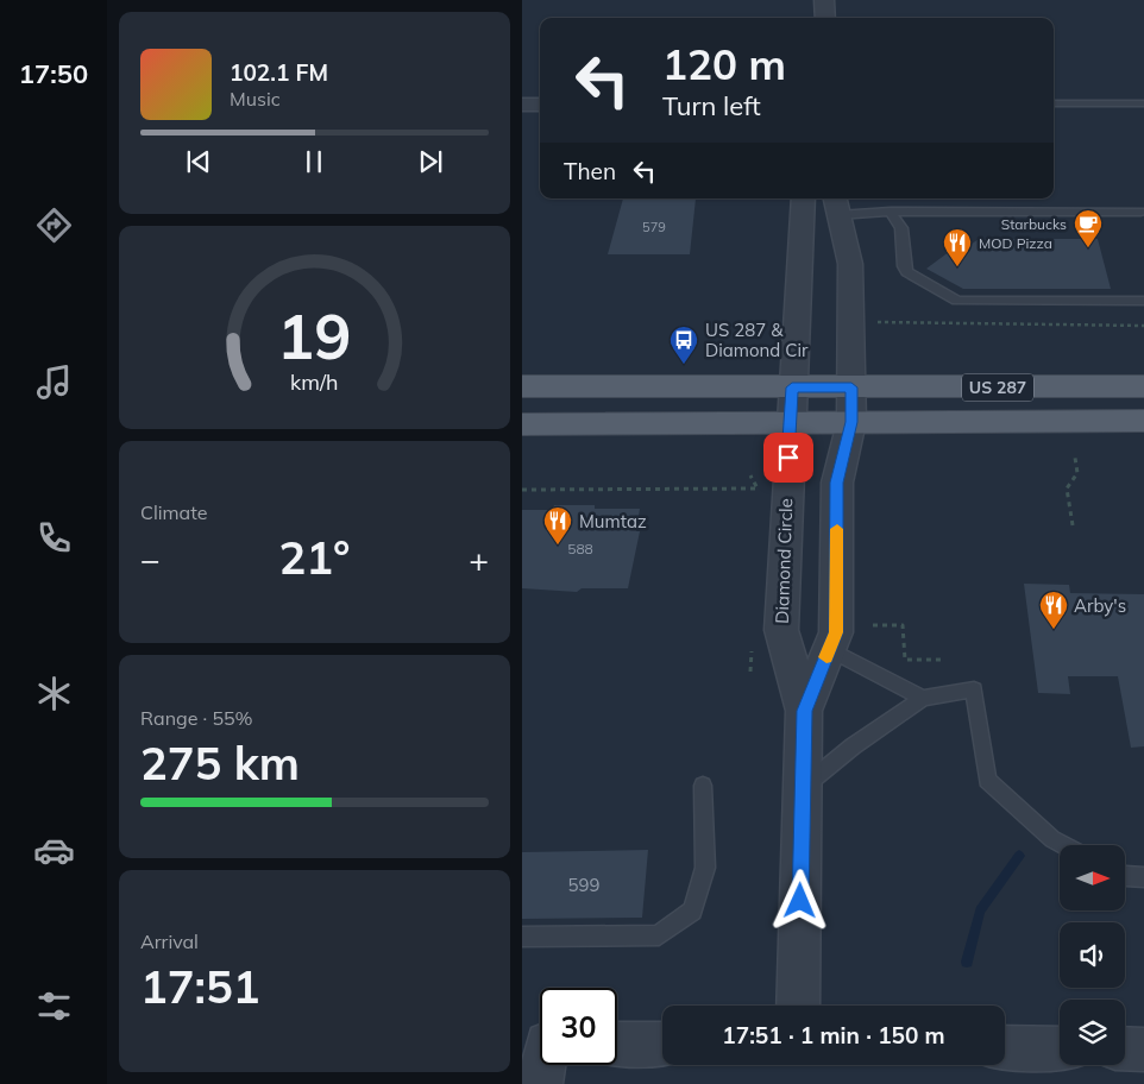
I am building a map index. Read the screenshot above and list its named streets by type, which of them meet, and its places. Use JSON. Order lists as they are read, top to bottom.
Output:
{
  "streets": {
    "main road": ["US 287"],
    "street": ["Diamond Circle"]
  },
  "crossings": [
    ["US 287", "Diamond Circle"]
  ],
  "places": {
    "cafe": ["Starbucks"],
    "restaurant": ["MOD Pizza", "Mumtaz", "Arby's"],
    "bus stop": ["US 287 & Diamond Cir"]
  },
  "house_numbers": ["579", "588", "599"],
  "north": "right",
  "page": {
    "tabs": "17:50",
    "turn": ["120 m", "Turn left"],
    "song": ["102.1 FM", "Music"],
    "then": "Then",
    "tile": [
      "Climate",
      ["Range · 55%", "275 km"],
      ["Arrival", "17:51"]
    ],
    "heat": ["−", "21°", "+"],
    "limit": "30",
    "trip": "17:51 · 1 min · 150 m",
    "gauge": ["19", "km/h"]
  }
}
